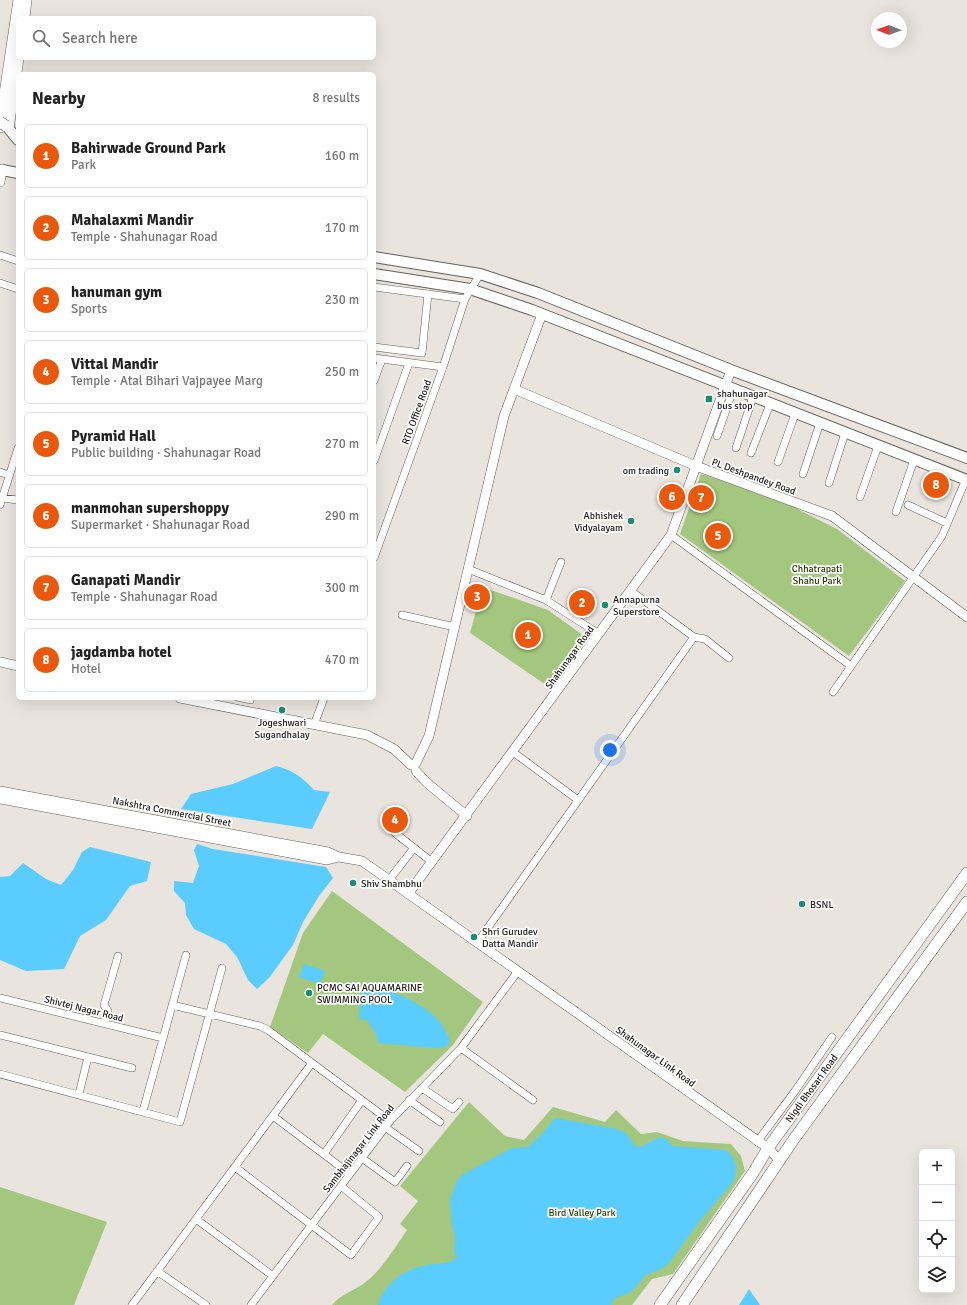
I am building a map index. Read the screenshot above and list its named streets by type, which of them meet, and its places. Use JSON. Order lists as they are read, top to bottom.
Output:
{
  "streets": {
    "main road": ["Nigdi Bhosari Road"],
    "street": [
      "RTO Office Road",
      "PL Deshpandey Road",
      "Shahunagar Road",
      "Nakshtra Commercial Street",
      "Shivtej Nagar Road",
      "Shahunagar Link Road",
      "Sambhajinagar Link Road"
    ]
  },
  "crossings": [
    ["PL Deshpandey Road", "Shahunagar Road"],
    ["Shahunagar Road", "Nakshtra Commercial Street"],
    ["Nakshtra Commercial Street", "Shahunagar Link Road"],
    ["Nakshtra Commercial Street", "Sambhajinagar Link Road"],
    ["Shahunagar Link Road", "Nigdi Bhosari Road"],
    ["Shahunagar Link Road", "Sambhajinagar Link Road"]
  ],
  "parks": ["Chhatrapati Shahu Park", "Bird Valley Park"],
  "places": {
    "transit": ["shahunagar bus stop"],
    "other": [
      "om trading",
      "Abhishek Vidyalayam",
      "Annapurna Superstore",
      "Jogeshwari Sugandhalay",
      "Shiv Shambhu",
      "BSNL",
      "Shri Gurudev Datta Mandir",
      "PCMC SAI AQUAMARINE SWIMMING POOL"
    ]
  },
  "north": "left",
  "page": {
    "search": "Search here",
    "heading": ["Nearby", "8 results"],
    "list": [
      {
        "mark": "1",
        "name": "Bahirwade Ground Park",
        "note": "Park",
        "value": "160 m"
      },
      {
        "mark": "2",
        "name": "Mahalaxmi Mandir",
        "note": "Temple · Shahunagar Road",
        "value": "170 m"
      },
      {
        "mark": "3",
        "name": "hanuman gym",
        "note": "Sports",
        "value": "230 m"
      },
      {
        "mark": "4",
        "name": "Vittal Mandir",
        "note": "Temple · Atal Bihari Vajpayee Marg",
        "value": "250 m"
      },
      {
        "mark": "5",
        "name": "Pyramid Hall",
        "note": "Public building · Shahunagar Road",
        "value": "270 m"
      },
      {
        "mark": "6",
        "name": "manmohan supershoppy",
        "note": "Supermarket · Shahunagar Road",
        "value": "290 m"
      },
      {
        "mark": "7",
        "name": "Ganapati Mandir",
        "note": "Temple · Shahunagar Road",
        "value": "300 m"
      },
      {
        "mark": "8",
        "name": "jagdamba hotel",
        "note": "Hotel",
        "value": "470 m"
      }
    ],
    "pins": [
      "8",
      "6",
      "7",
      "5",
      "3",
      "2",
      "1",
      "4"
    ],
    "map_buttons": ["+", "−"]
  }
}
